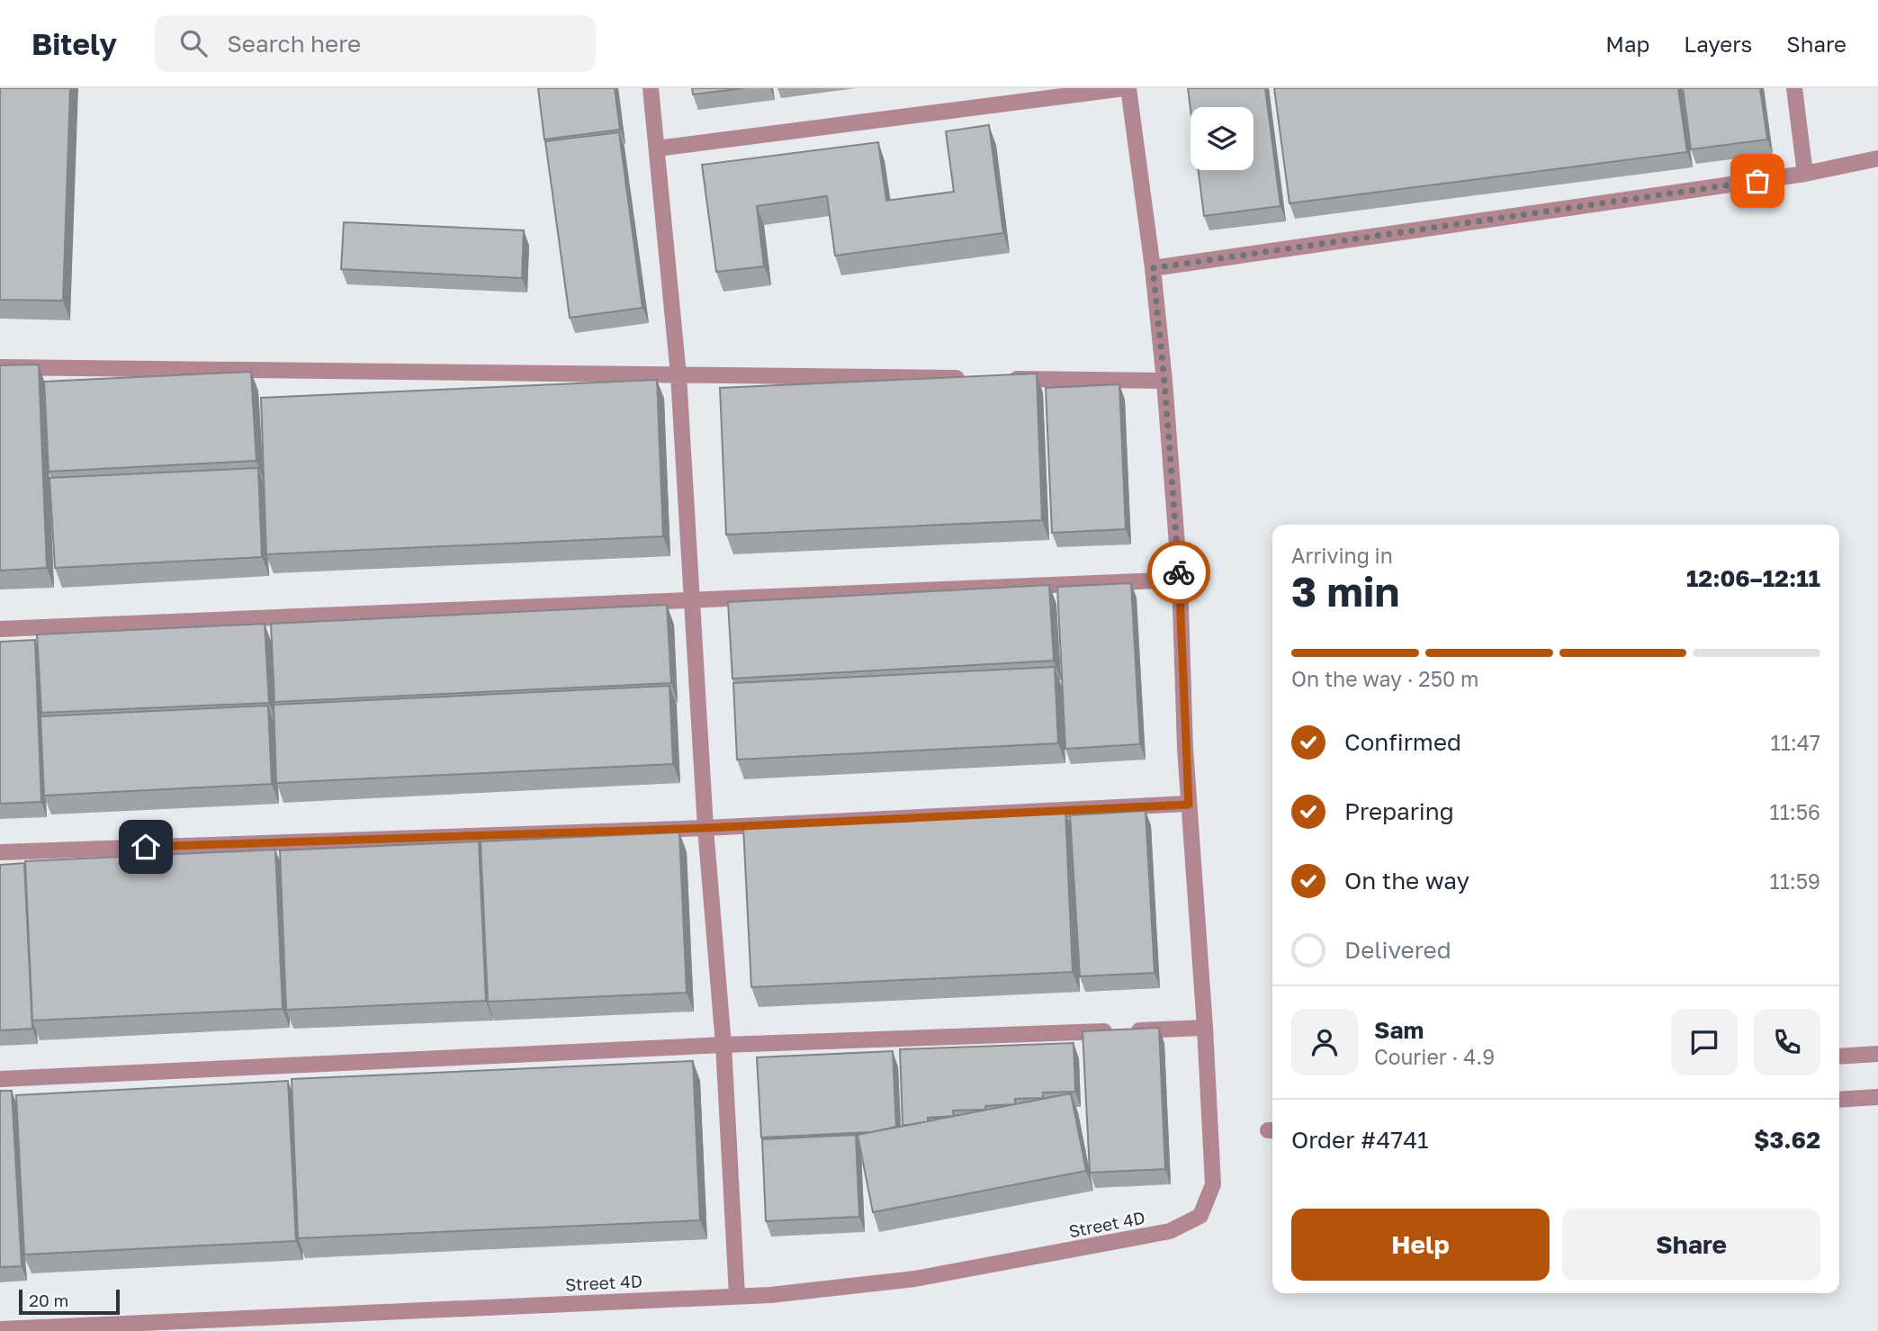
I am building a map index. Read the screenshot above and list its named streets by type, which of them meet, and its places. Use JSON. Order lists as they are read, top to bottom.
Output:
{
  "streets": {
    "street": ["Street 4D"]
  },
  "scale_bar": "20 m",
  "page": {
    "header": "Bitely",
    "search": "Search here",
    "nav": ["Map", "Layers", "Share"],
    "heading": ["3 min", "Arriving in", "12:06–12:11"],
    "panel": [
      "Sam",
      "Courier · 4.9",
      "Order #4741",
      "$3.62"
    ],
    "bar": "On the way · 250 m",
    "list": [
      ["Confirmed", "11:47"],
      ["Preparing", "11:56"],
      ["On the way", "11:59"],
      "Delivered"
    ],
    "buttons": ["Help", "Share"],
    "scale": "20 m"
  }
}
